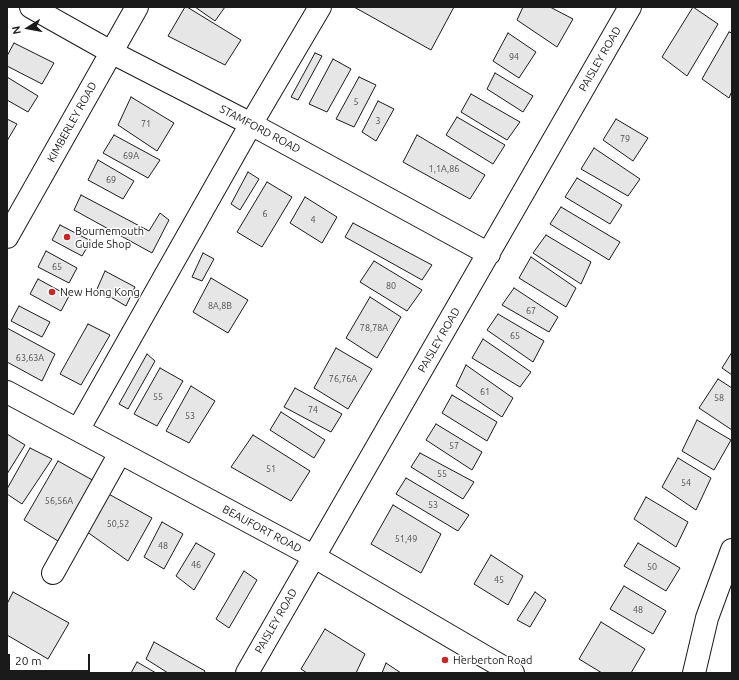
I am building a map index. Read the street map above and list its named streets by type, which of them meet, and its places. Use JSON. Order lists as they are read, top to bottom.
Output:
{
  "streets": {
    "street": [
      "PAISLEY ROAD",
      "KIMBERLEY ROAD",
      "STAMFORD ROAD",
      "BEAUFORT ROAD"
    ]
  },
  "crossings": [
    ["PAISLEY ROAD", "STAMFORD ROAD"],
    ["PAISLEY ROAD", "BEAUFORT ROAD"],
    ["KIMBERLEY ROAD", "STAMFORD ROAD"]
  ],
  "places": ["Bournemouth Guide Shop", "New Hong Kong", "Herberton Road"],
  "house_numbers": [
    "94",
    "5",
    "3",
    "71",
    "79",
    "69A",
    "1,1A,86",
    "69",
    "6",
    "4",
    "65",
    "80",
    "8A,8B",
    "67",
    "78,78A",
    "65",
    "63,63A",
    "76,76A",
    "61",
    "55",
    "58",
    "74",
    "53",
    "57",
    "51",
    "55",
    "54",
    "56,56A",
    "53",
    "50,52",
    "51,49",
    "48",
    "46",
    "50",
    "45",
    "48"
  ],
  "scale_bar": "20 m",
  "north": "left"
}
